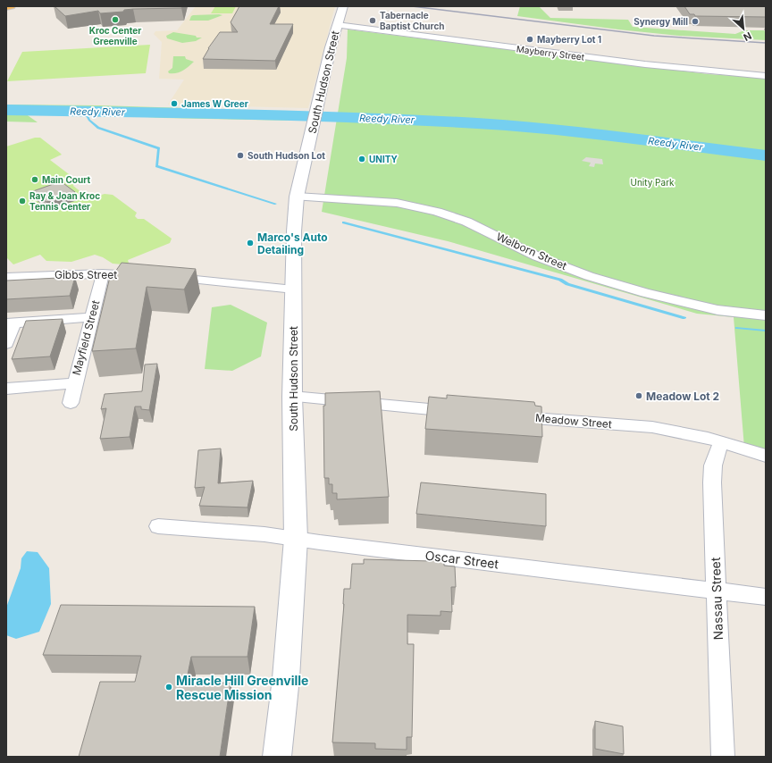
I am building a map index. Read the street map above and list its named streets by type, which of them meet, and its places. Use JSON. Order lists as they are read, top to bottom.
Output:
{
  "streets": {
    "street": [
      "Mayberry Street",
      "South Hudson Street",
      "Welborn Street",
      "Gibbs Street",
      "Mayfield Street",
      "Meadow Street",
      "Oscar Street",
      "Nassau Street"
    ]
  },
  "crossings": [
    ["Mayberry Street", "South Hudson Street"],
    ["South Hudson Street", "Welborn Street"],
    ["South Hudson Street", "Oscar Street"],
    ["Gibbs Street", "Mayfield Street"],
    ["Meadow Street", "Nassau Street"],
    ["Oscar Street", "Nassau Street"]
  ],
  "water": ["Reedy River"],
  "parks": ["Unity Park"],
  "places": [
    "Kroc Center Greenville",
    "Tabernacle Baptist Church",
    "Synergy Mill",
    "Mayberry Lot 1",
    "James W Greer",
    "South Hudson Lot",
    "UNITY",
    "Main Court",
    "Ray & Joan Kroc Tennis Center",
    "Marco's Auto Detailing",
    "Meadow Lot 2",
    "Miracle Hill Greenville Rescue Mission"
  ],
  "north": "bottom right"
}
